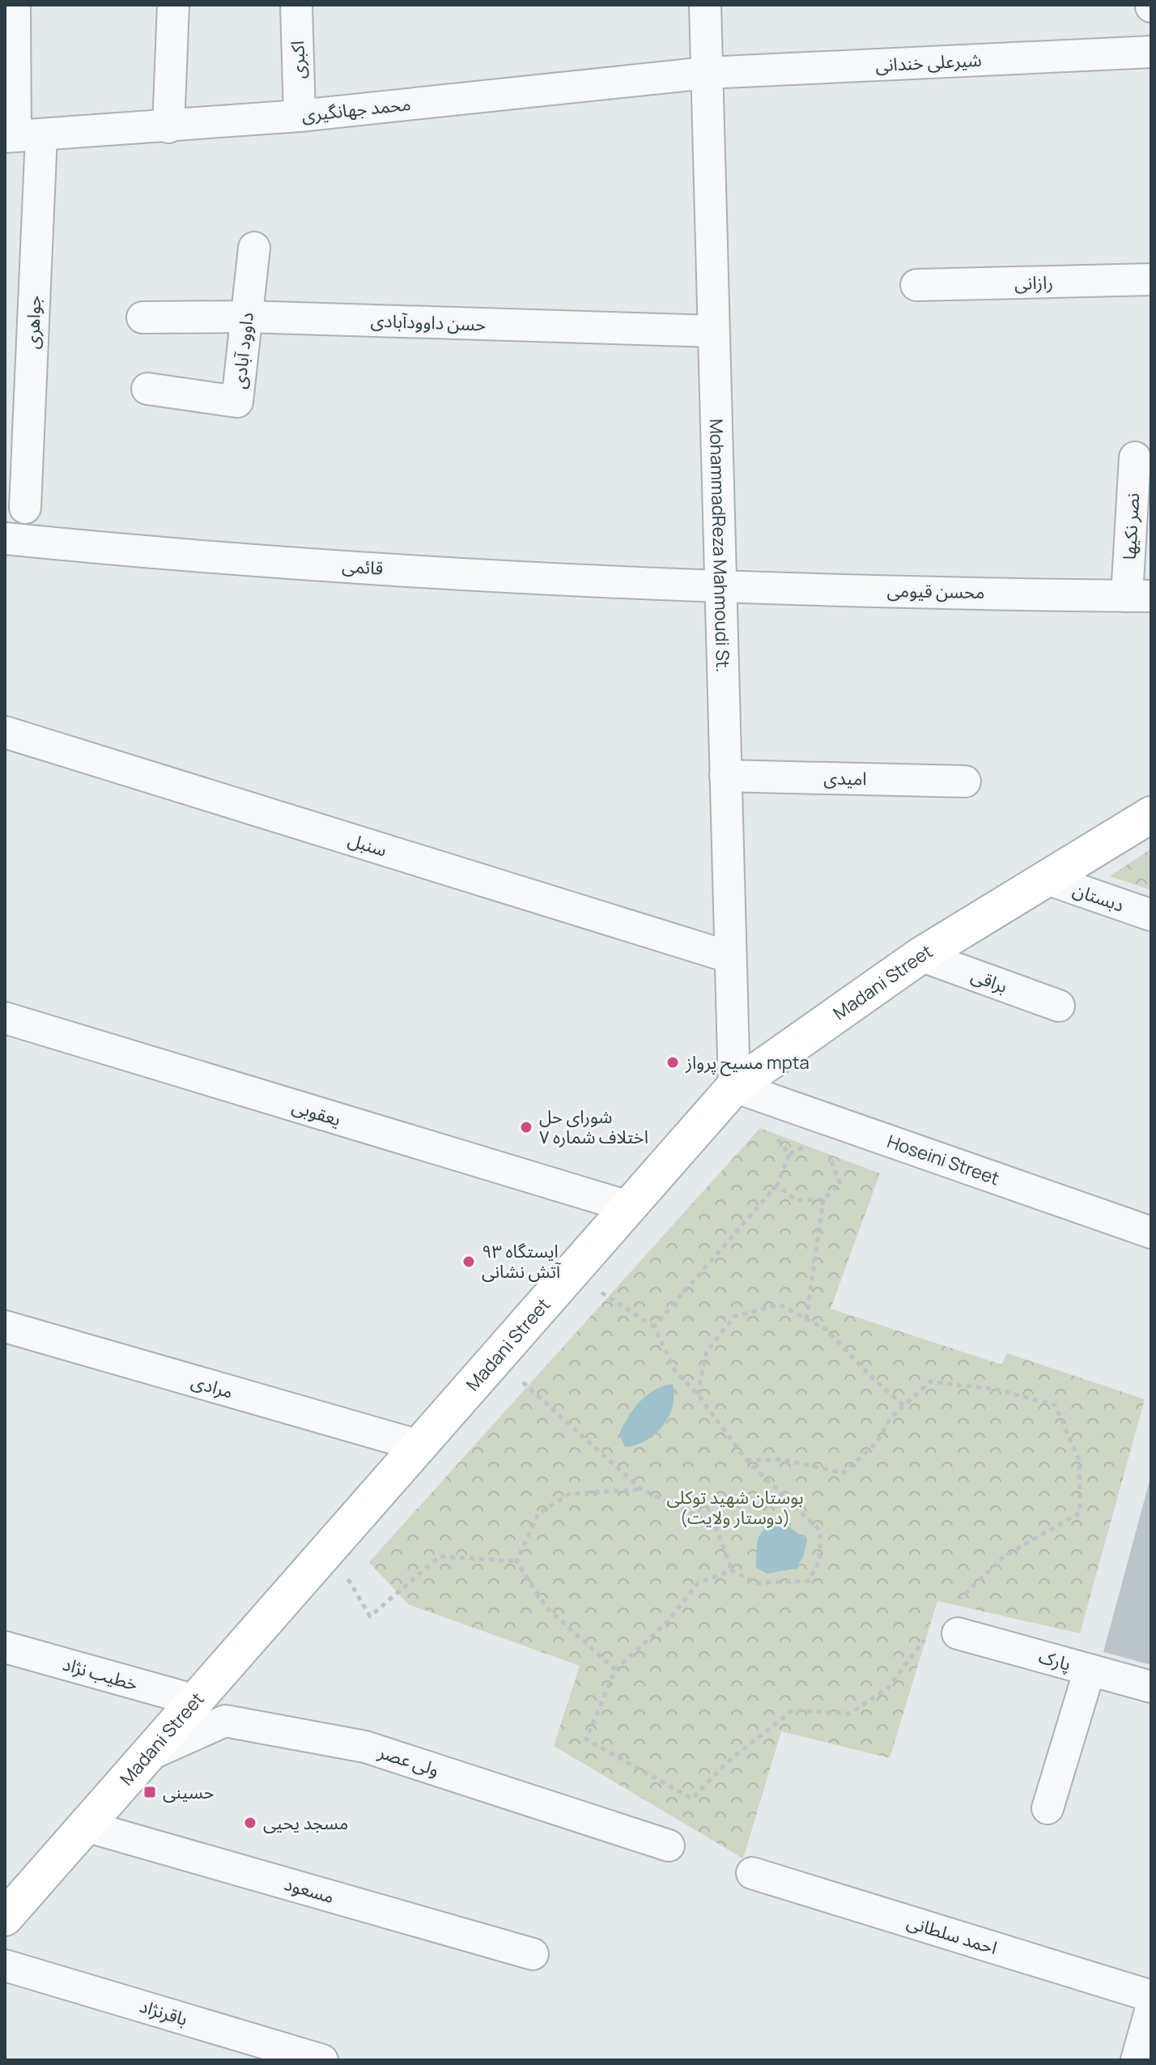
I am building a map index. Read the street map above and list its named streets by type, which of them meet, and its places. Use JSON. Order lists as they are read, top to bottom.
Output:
{
  "streets": {
    "main road": ["Madani Street"],
    "street": [
      "اکبری",
      "شیرعلی خندانی",
      "محمد جهانگیری",
      "رازانی",
      "جواهری",
      "حسن داوودآبادی",
      "داوود آبادی",
      "نصر نکیها",
      "MohammadReza Mahmoudi St.",
      "قائمی",
      "محسن قیومی",
      "امیدی",
      "سنبل",
      "دبستان",
      "براقی",
      "یعقوبی",
      "Hoseini Street",
      "مرادی",
      "پارک",
      "خطیب نژاد",
      "ولی عصر",
      "مسعود",
      "احمد سلطانی",
      "باقرنژاد"
    ]
  },
  "crossings": [
    ["اکبری", "محمد جهانگیری"],
    ["شیرعلی خندانی", "محمد جهانگیری"],
    ["شیرعلی خندانی", "MohammadReza Mahmoudi St."],
    ["محمد جهانگیری", "جواهری"],
    ["محمد جهانگیری", "MohammadReza Mahmoudi St."],
    ["حسن داوودآبادی", "داوود آبادی"],
    ["حسن داوودآبادی", "MohammadReza Mahmoudi St."],
    ["نصر نکیها", "محسن قیومی"],
    ["MohammadReza Mahmoudi St.", "قائمی"],
    ["MohammadReza Mahmoudi St.", "محسن قیومی"],
    ["MohammadReza Mahmoudi St.", "امیدی"],
    ["MohammadReza Mahmoudi St.", "سنبل"],
    ["MohammadReza Mahmoudi St.", "Madani Street"],
    ["MohammadReza Mahmoudi St.", "Hoseini Street"],
    ["قائمی", "محسن قیومی"],
    ["دبستان", "Madani Street"],
    ["براقی", "Madani Street"],
    ["Madani Street", "یعقوبی"],
    ["Madani Street", "Hoseini Street"],
    ["Madani Street", "مرادی"],
    ["Madani Street", "خطیب نژاد"],
    ["Madani Street", "ولی عصر"],
    ["Madani Street", "مسعود"]
  ],
  "parks": ["بوستان شهید توکلی (دوستار ولایت)"],
  "places": {
    "other": [
      "مسیح پرواز mpta",
      "شورای حل اختلاف شماره ۷",
      "ایستگاه ۹۳ آتش نشانی",
      "مسجد یحیی"
    ],
    "transit": ["حسینی"]
  }
}
